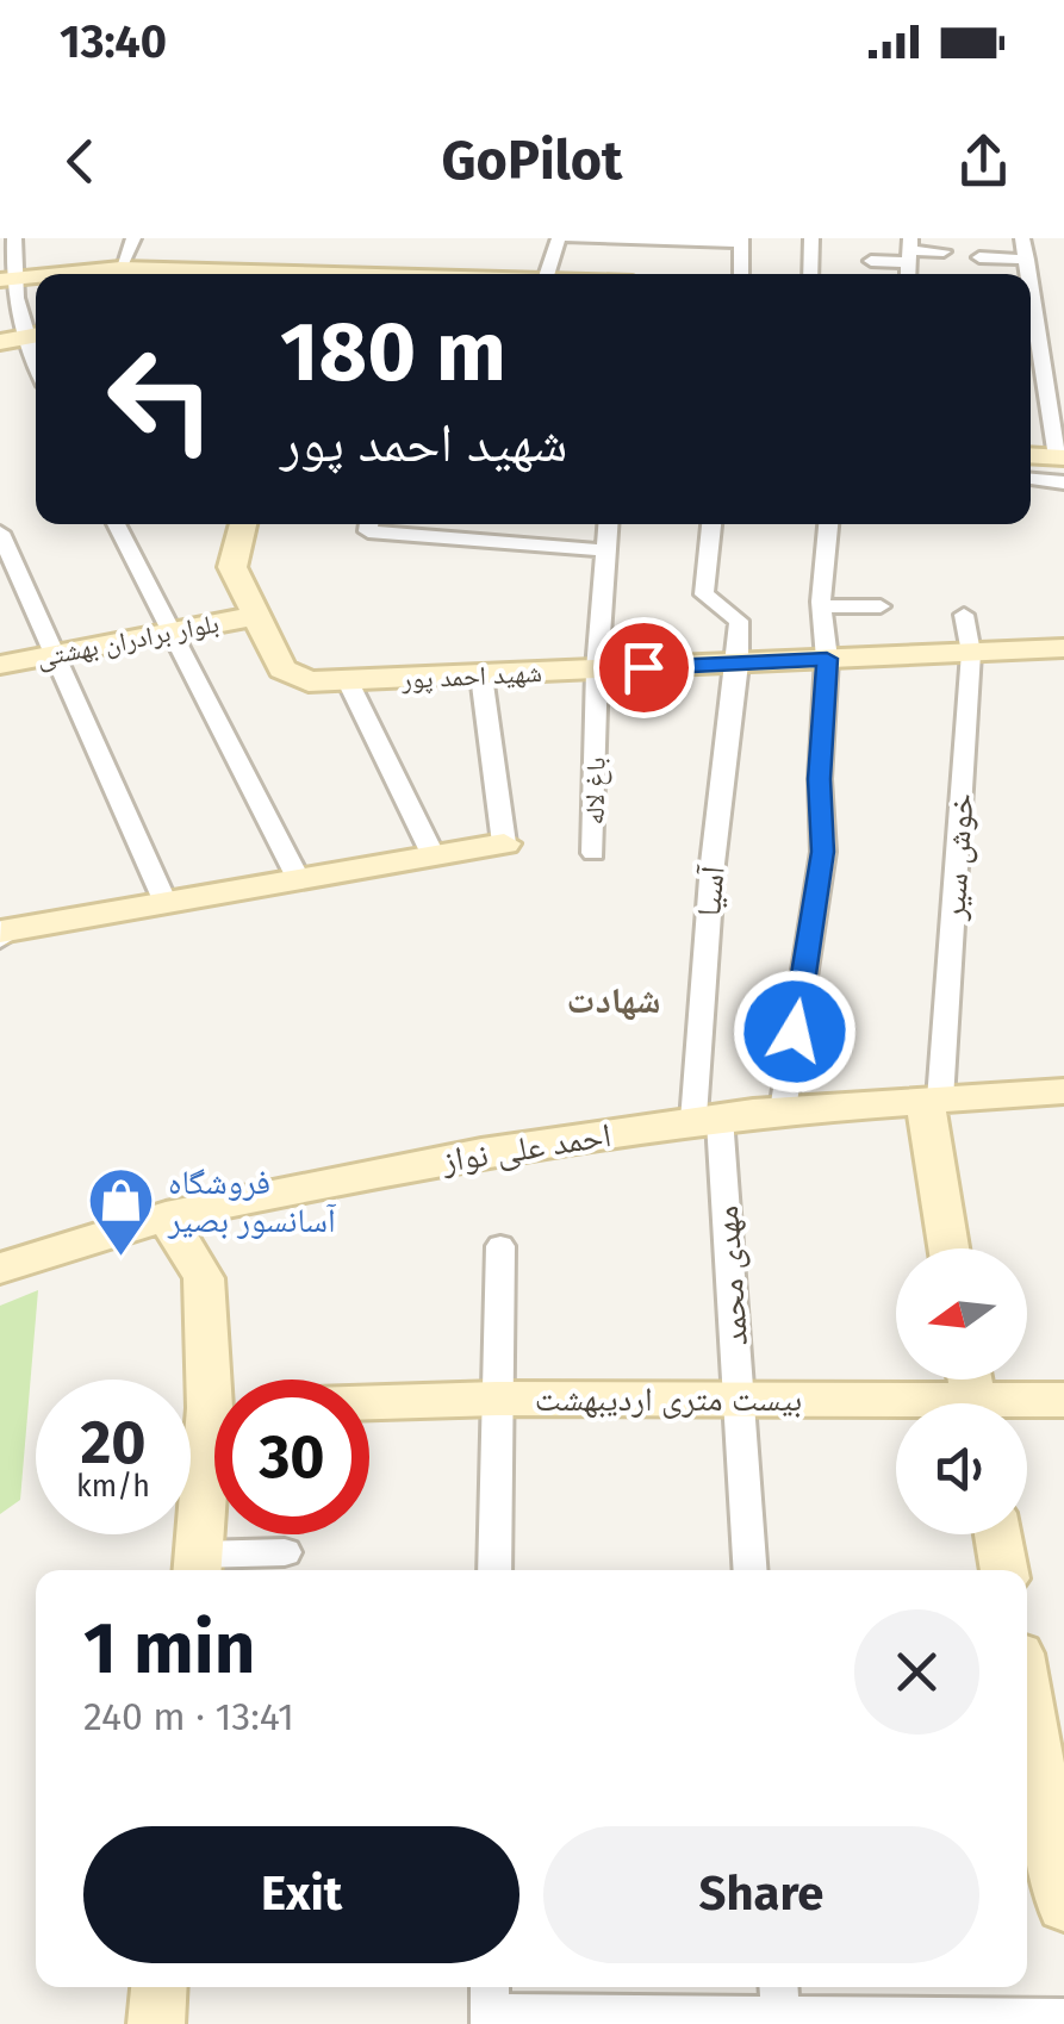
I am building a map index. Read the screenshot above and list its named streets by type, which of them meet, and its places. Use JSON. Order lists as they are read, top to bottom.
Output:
{
  "streets": {
    "street": [
      "بلوار برادران بهشتی",
      "شهید احمد پور",
      "باغ لاله",
      "خوش سیر",
      "آسیا",
      "احمد علی نواز",
      "مهدی محمد",
      "بیست متری اردیبهشت"
    ]
  },
  "crossings": [
    ["بلوار برادران بهشتی", "شهید احمد پور"],
    ["شهید احمد پور", "باغ لاله"],
    ["شهید احمد پور", "خوش سیر"],
    ["شهید احمد پور", "آسیا"],
    ["خوش سیر", "احمد علی نواز"],
    ["آسیا", "احمد علی نواز"],
    ["آسیا", "مهدی محمد"],
    ["احمد علی نواز", "مهدی محمد"],
    ["مهدی محمد", "بیست متری اردیبهشت"]
  ],
  "districts": ["شهادت"],
  "places": {
    "shop": ["فروشگاه آسانسور بصیر"]
  },
  "north": "left",
  "page": {
    "status": "13:40",
    "header": "GoPilot",
    "turn": ["180 m", "شهید احمد پور"],
    "speed": "20 km/h",
    "limit": "30",
    "heading": ["1 min", "240 m · 13:41"],
    "buttons": ["Exit", "Share"]
  }
}
